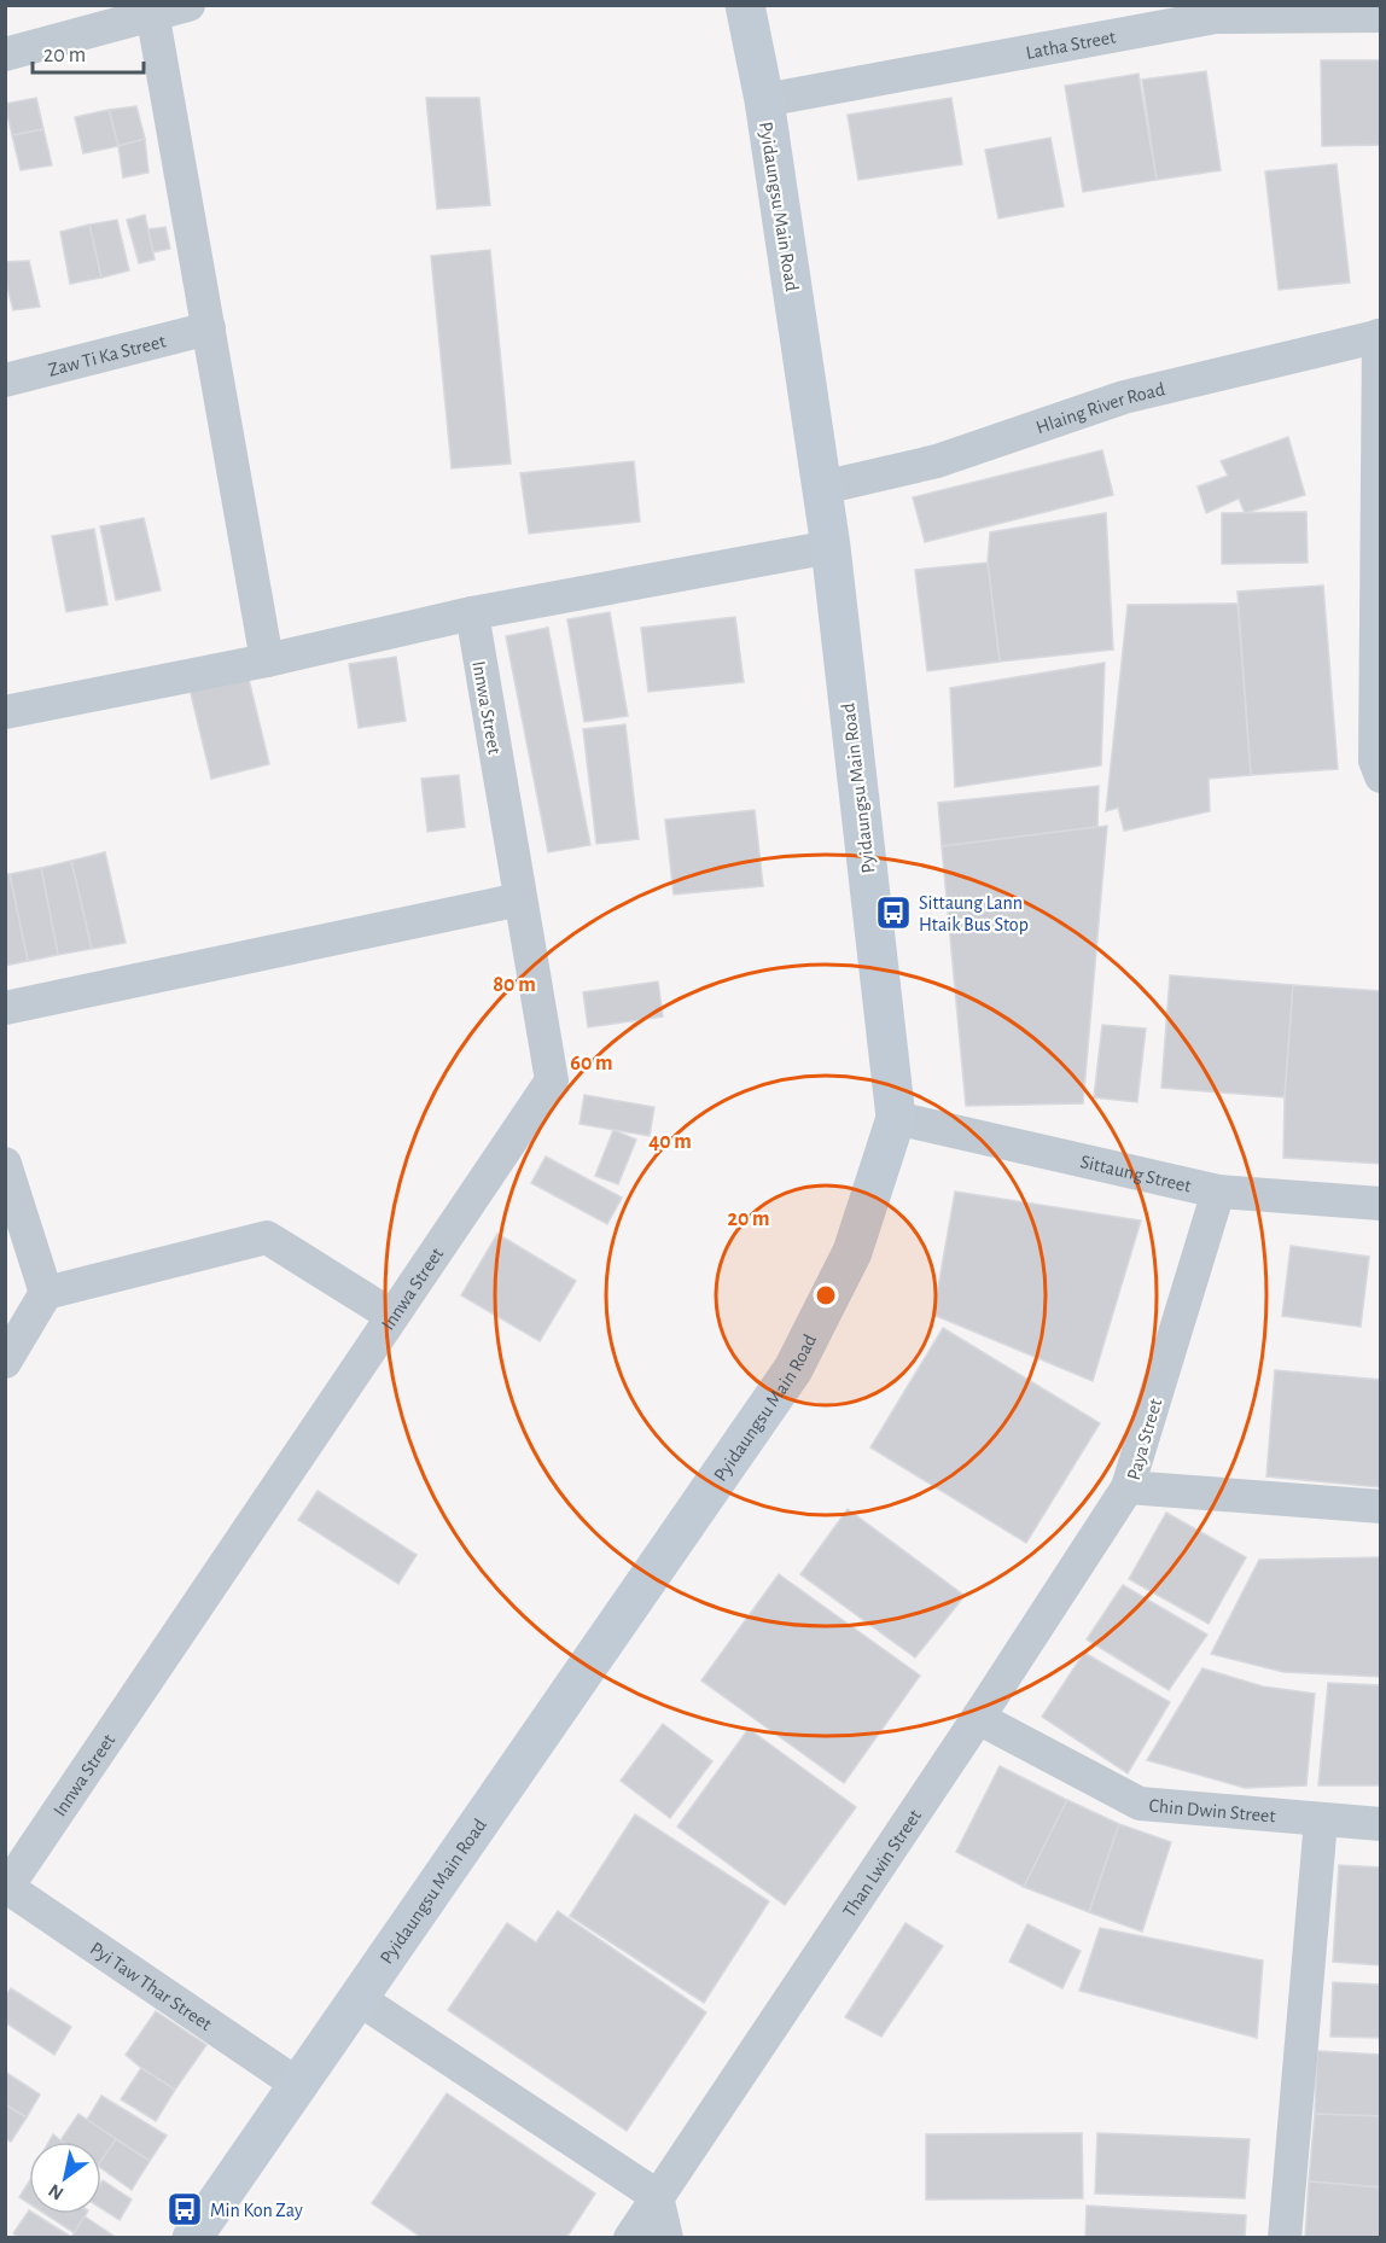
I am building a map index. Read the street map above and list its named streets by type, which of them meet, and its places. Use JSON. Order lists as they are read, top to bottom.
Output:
{
  "streets": {
    "main road": ["Pyidaungsu Main Road"],
    "street": [
      "Latha Street",
      "Zaw Ti Ka Street",
      "Hlaing River Road",
      "Innwa Street",
      "Sittaung Street",
      "Paya Street",
      "Chin Dwin Street",
      "Than Lwin Street",
      "Pyi Taw Thar Street"
    ]
  },
  "crossings": [
    ["Latha Street", "Pyidaungsu Main Road"],
    ["Pyidaungsu Main Road", "Hlaing River Road"],
    ["Pyidaungsu Main Road", "Sittaung Street"],
    ["Pyidaungsu Main Road", "Pyi Taw Thar Street"],
    ["Innwa Street", "Pyi Taw Thar Street"],
    ["Sittaung Street", "Paya Street"],
    ["Paya Street", "Than Lwin Street"],
    ["Chin Dwin Street", "Than Lwin Street"]
  ],
  "places": {
    "bus stop": ["Sittaung Lann Htaik Bus Stop", "Min Kon Zay"]
  },
  "scale_bar": "20 m",
  "north": "bottom left",
  "rings": [
    "80 m",
    "60 m",
    "40 m",
    "20 m"
  ]
}
